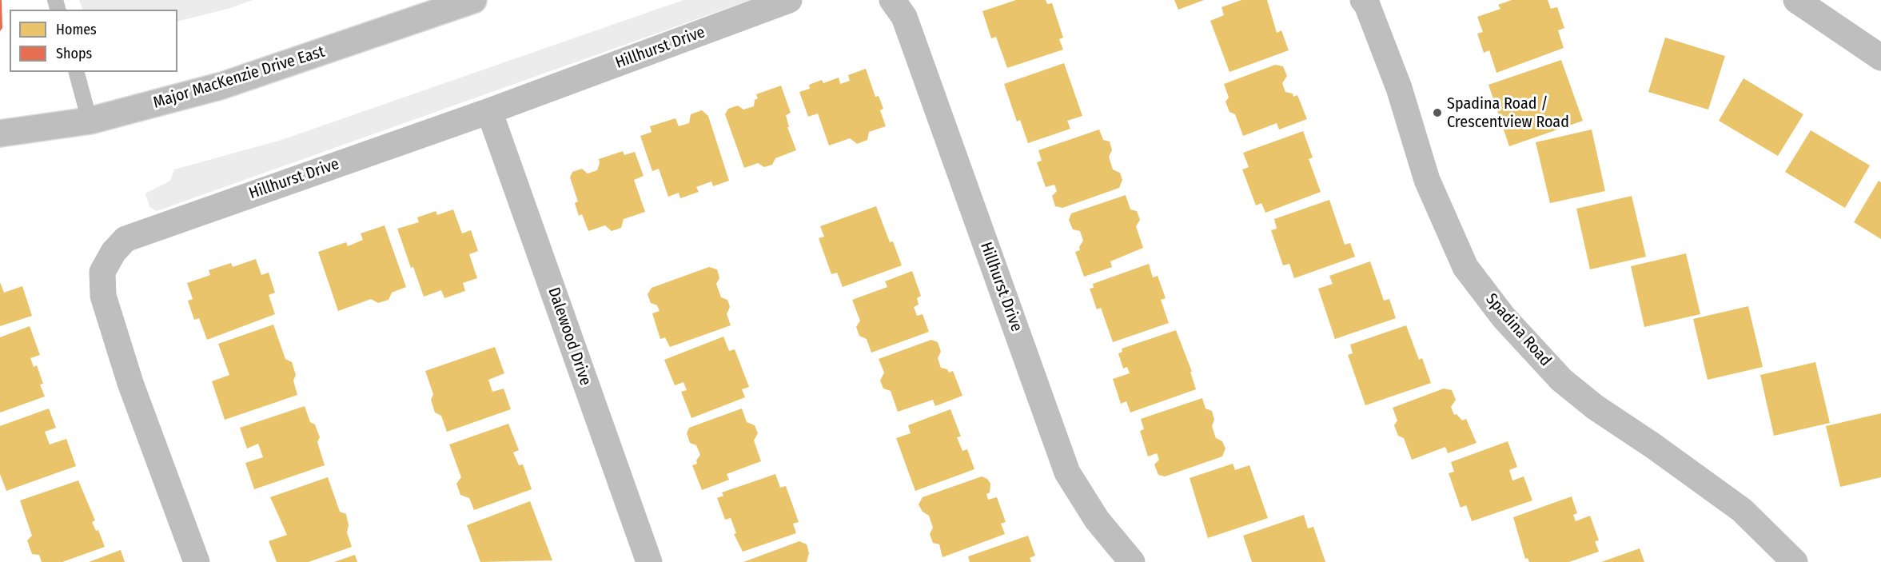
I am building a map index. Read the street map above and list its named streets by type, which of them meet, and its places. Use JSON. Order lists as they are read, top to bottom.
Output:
{
  "streets": {
    "street": [
      "Hillhurst Drive",
      "Major MacKenzie Drive East",
      "Spadina Road",
      "Dalewood Drive"
    ]
  },
  "crossings": [
    ["Hillhurst Drive", "Dalewood Drive"]
  ],
  "places": ["Spadina Road / Crescentview Road"],
  "legend": ["Homes", "Shops"]
}
